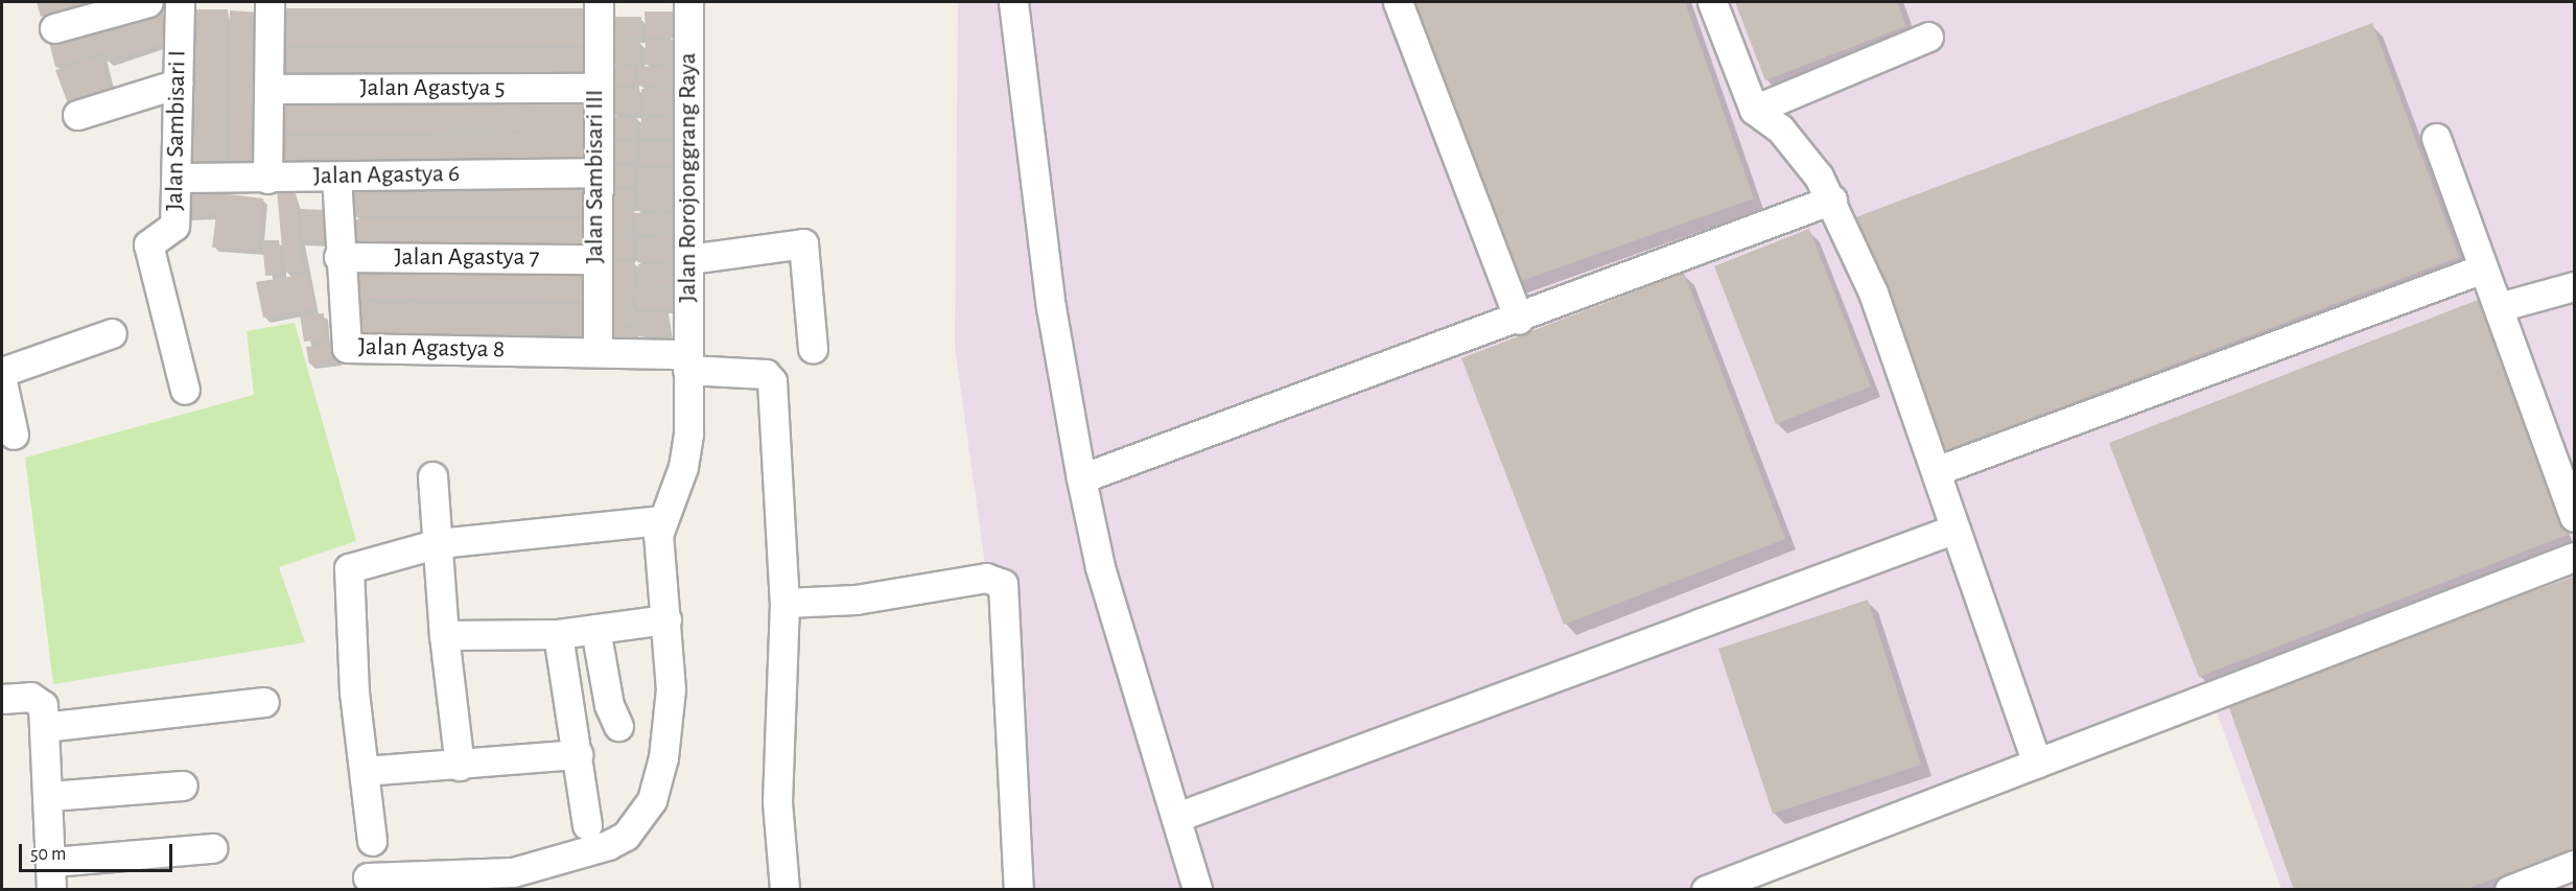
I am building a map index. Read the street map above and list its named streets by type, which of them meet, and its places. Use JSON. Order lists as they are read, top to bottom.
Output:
{
  "streets": {
    "street": [
      "Jalan Agastya 5",
      "Jalan Sambisari I",
      "Jalan Agastya 6",
      "Jalan Sambisari III",
      "Jalan Rorojonggrang Raya",
      "Jalan Agastya 7",
      "Jalan Agastya 8"
    ]
  },
  "crossings": [
    ["Jalan Agastya 5", "Jalan Sambisari III"],
    ["Jalan Sambisari I", "Jalan Agastya 6"],
    ["Jalan Agastya 6", "Jalan Sambisari III"],
    ["Jalan Agastya 6", "Jalan Agastya 8"],
    ["Jalan Sambisari III", "Jalan Agastya 7"],
    ["Jalan Sambisari III", "Jalan Agastya 8"],
    ["Jalan Rorojonggrang Raya", "Jalan Agastya 8"],
    ["Jalan Agastya 7", "Jalan Agastya 8"]
  ],
  "scale_bar": "50 m"
}
